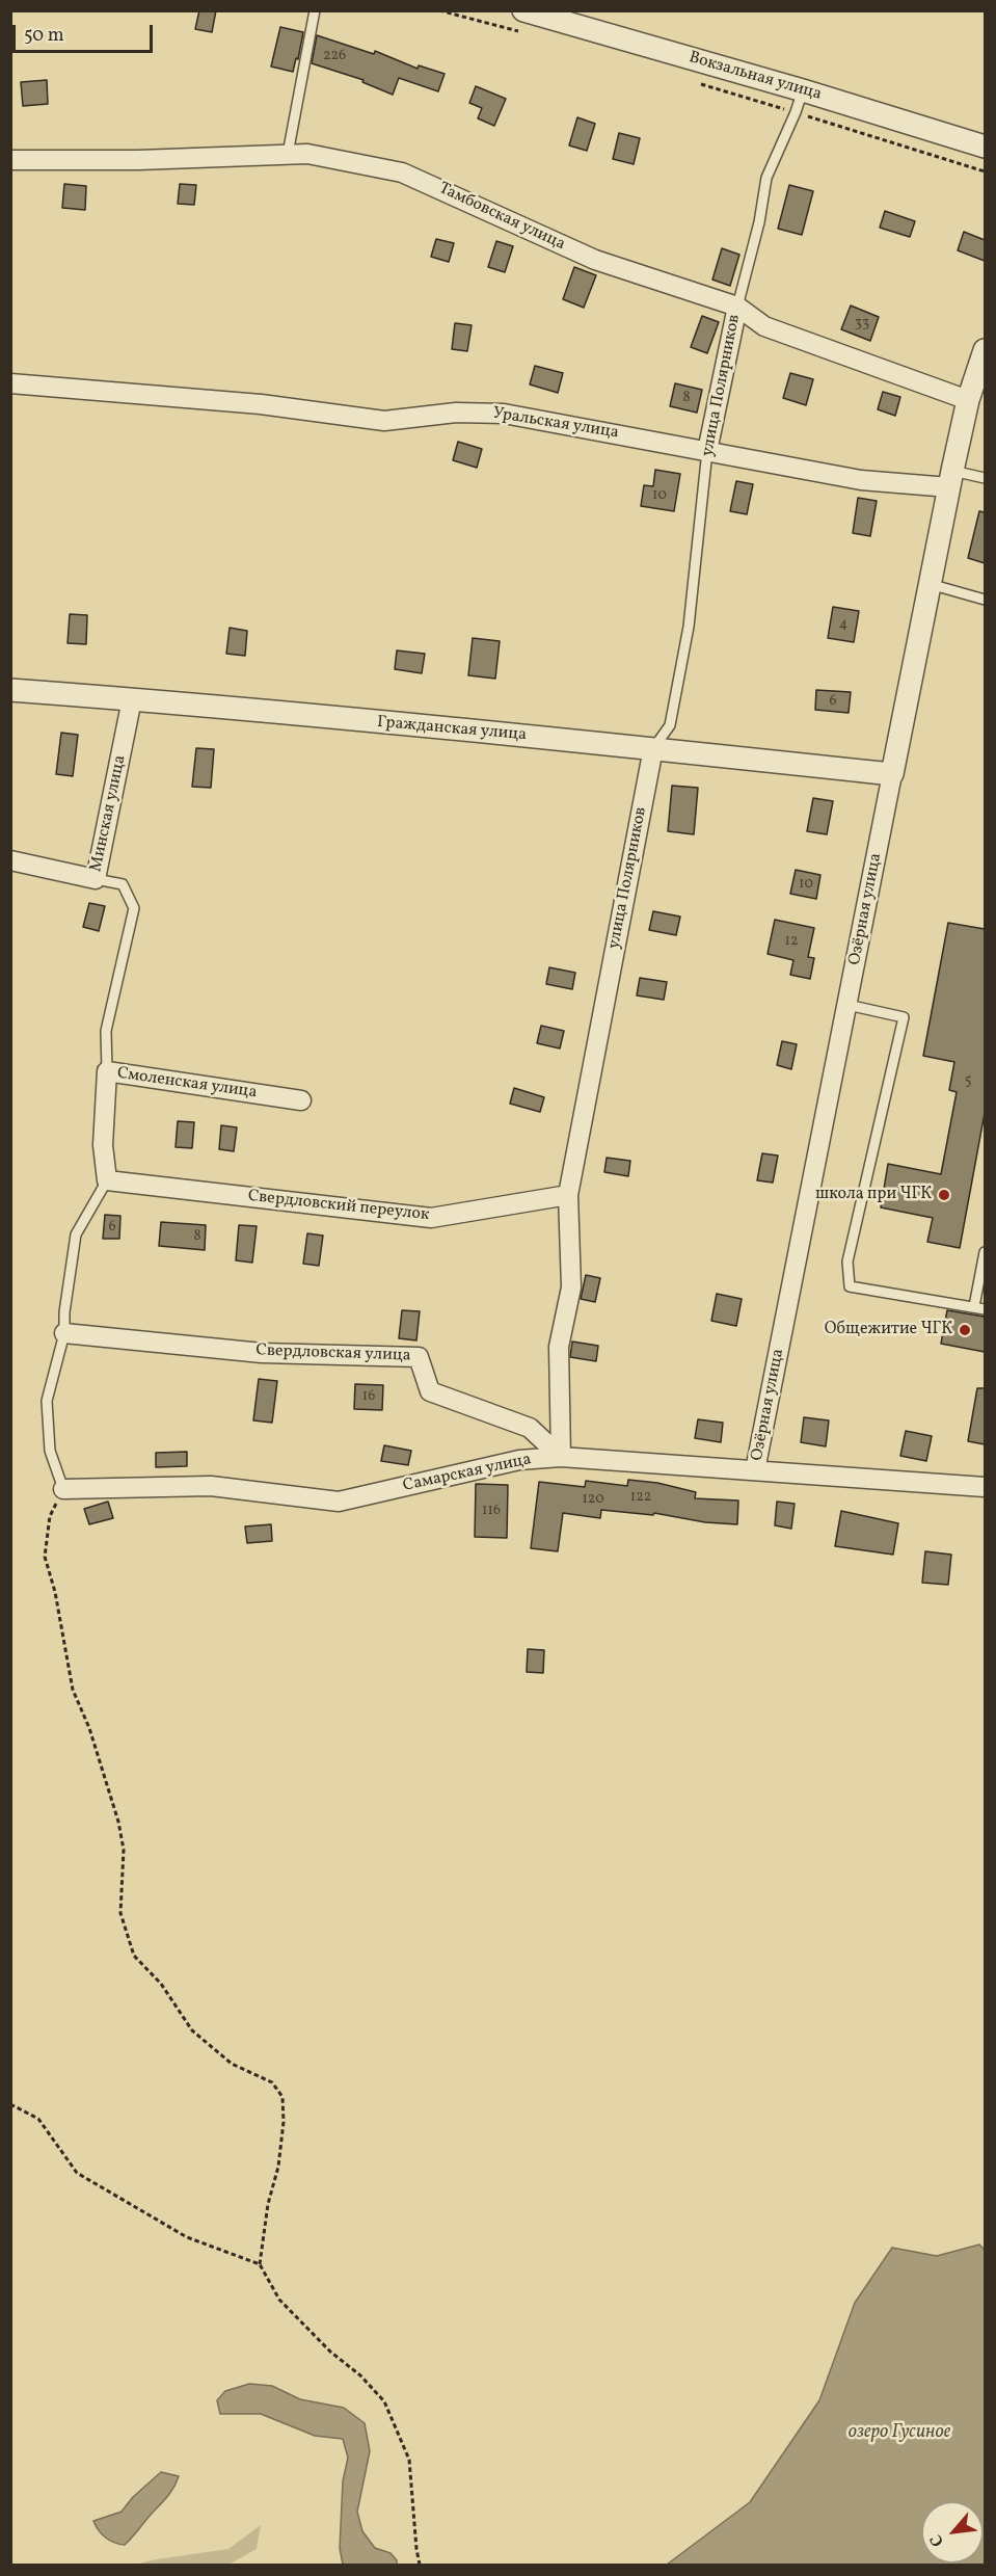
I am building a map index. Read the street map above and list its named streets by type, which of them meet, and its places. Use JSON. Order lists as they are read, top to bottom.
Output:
{
  "streets": {
    "street": [
      "Вокзальная улица",
      "Тамбовская улица",
      "улица Полярников",
      "Уральская улица",
      "Гражданская улица",
      "Минская улица",
      "Озёрная улица",
      "Смоленская улица",
      "Свердловский переулок",
      "Свердловская улица",
      "Самарская улица"
    ]
  },
  "crossings": [
    ["Тамбовская улица", "улица Полярников"],
    ["Тамбовская улица", "Озёрная улица"],
    ["улица Полярников", "Уральская улица"],
    ["улица Полярников", "Гражданская улица"],
    ["улица Полярников", "Свердловский переулок"],
    ["улица Полярников", "Свердловская улица"],
    ["улица Полярников", "Самарская улица"],
    ["Уральская улица", "Озёрная улица"],
    ["Гражданская улица", "Минская улица"],
    ["Гражданская улица", "Озёрная улица"],
    ["Озёрная улица", "Самарская улица"],
    ["Смоленская улица", "Свердловский переулок"],
    ["Свердловская улица", "Самарская улица"]
  ],
  "water": ["озеро Гусиное"],
  "places": ["школа при ЧГК", "Общежитие ЧГК"],
  "house_numbers": [
    "226",
    "33",
    "8",
    "10",
    "4",
    "6",
    "10",
    "12",
    "5",
    "6",
    "8",
    "16",
    "122",
    "120",
    "116"
  ],
  "scale_bar": "50 m",
  "north": "bottom left"
}
